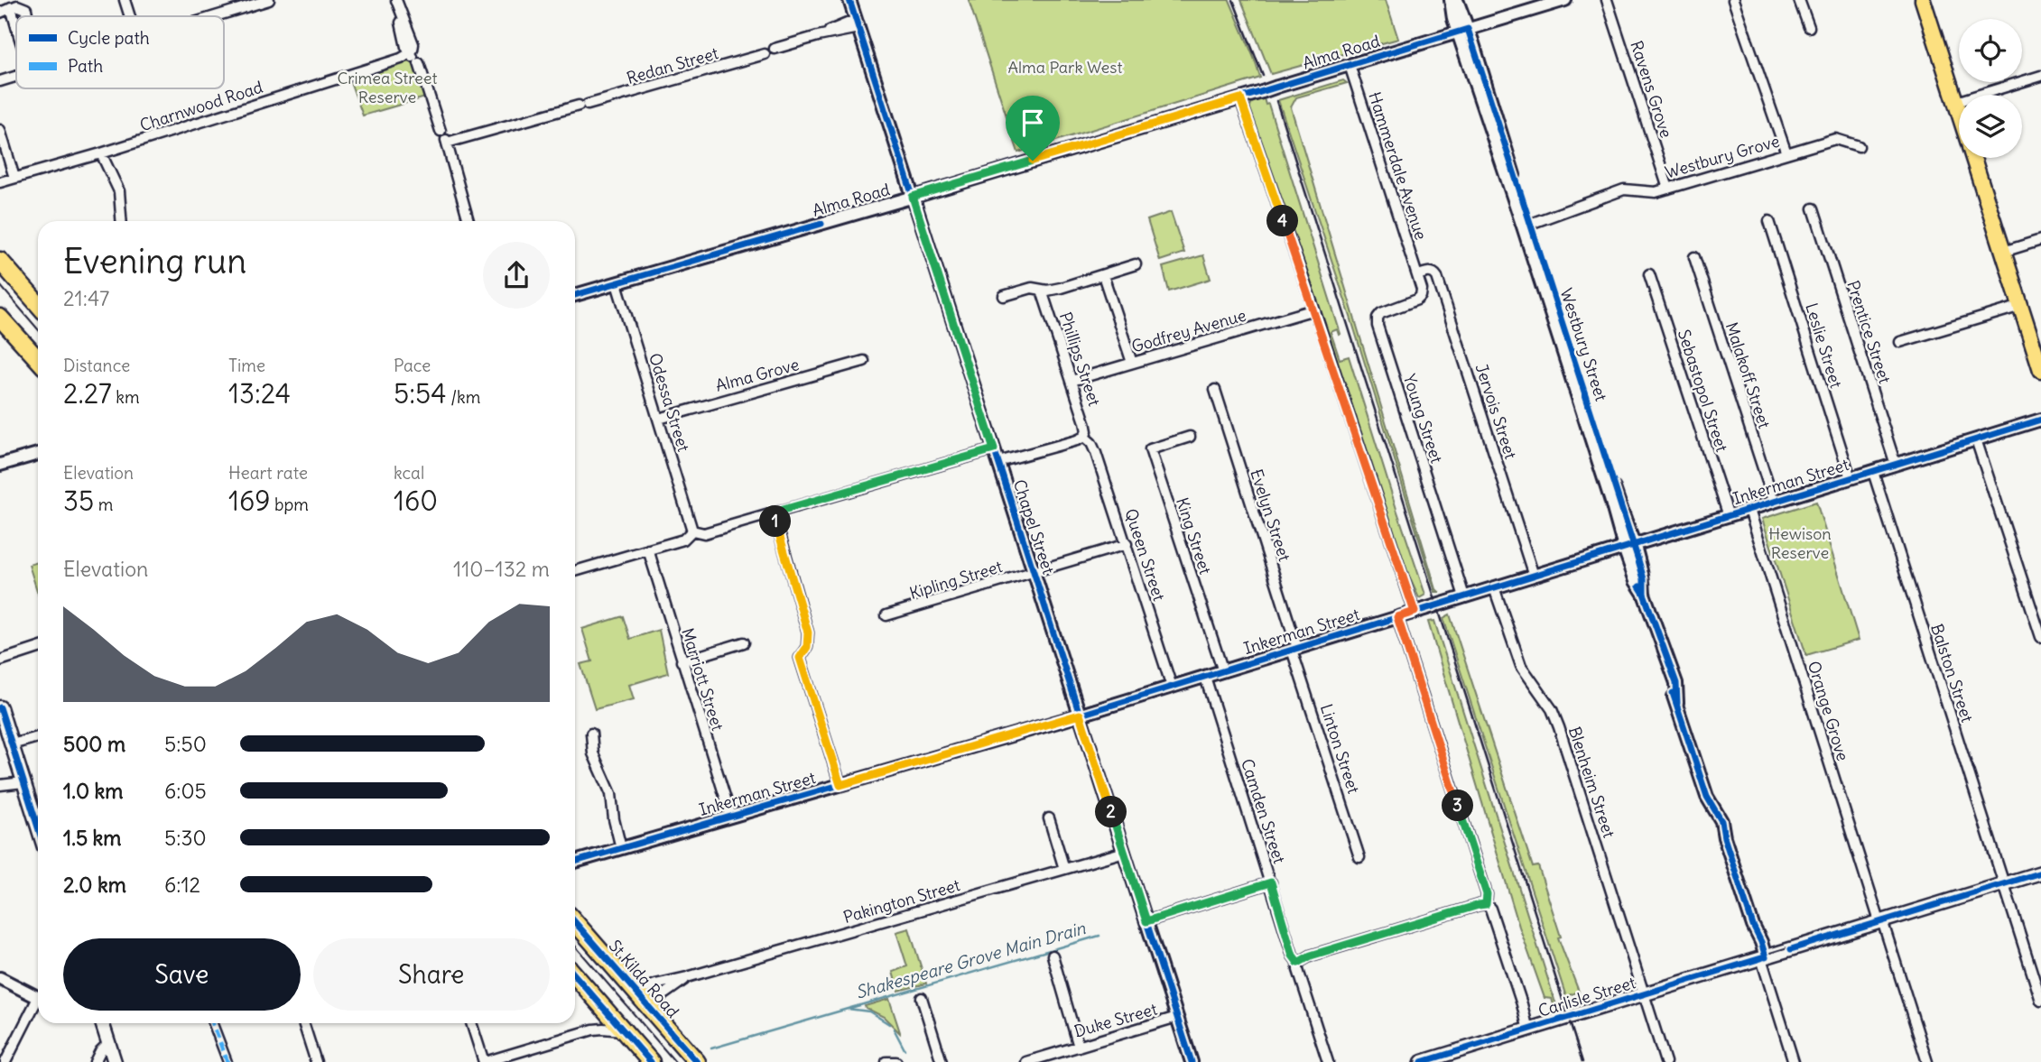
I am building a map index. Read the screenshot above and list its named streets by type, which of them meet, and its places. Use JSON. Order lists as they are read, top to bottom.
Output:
{
  "streets": {
    "highway": ["St Kilda Road"],
    "main road": ["Carlisle Street"],
    "street": [
      "Alma Road",
      "Redan Street",
      "Ravens Grove",
      "Charnwood Road",
      "Westbury Grove",
      "Hammerdale Avenue",
      "Godfrey Avenue",
      "Prentice Street",
      "Westbury Street",
      "Leslie Street",
      "Phillips Street",
      "Alma Grove",
      "Malakoff Street",
      "Sebastopol Street",
      "Odessa Street",
      "Jervois Street",
      "Young Street",
      "Inkerman Street",
      "Evelyn Street",
      "Chapel Street",
      "King Street",
      "Queen Street",
      "Kipling Street",
      "Balston Street",
      "Marriott Street",
      "Orange Grove",
      "Linton Street",
      "Blenheim Street",
      "Camden Street",
      "Pakington Street",
      "Duke Street"
    ]
  },
  "crossings": [
    ["Alma Road", "Hammerdale Avenue"],
    ["Alma Road", "Westbury Street"],
    ["Alma Road", "Odessa Street"],
    ["Alma Road", "Chapel Street"],
    ["Ravens Grove", "Westbury Grove"],
    ["Westbury Grove", "Westbury Street"],
    ["Hammerdale Avenue", "Jervois Street"],
    ["Hammerdale Avenue", "Young Street"],
    ["Godfrey Avenue", "Phillips Street"],
    ["Prentice Street", "Inkerman Street"],
    ["Westbury Street", "Inkerman Street"],
    ["Westbury Street", "Carlisle Street"],
    ["Leslie Street", "Inkerman Street"],
    ["Phillips Street", "Queen Street"],
    ["Alma Grove", "Odessa Street"],
    ["Malakoff Street", "Inkerman Street"],
    ["Sebastopol Street", "Inkerman Street"],
    ["Jervois Street", "Young Street"],
    ["Jervois Street", "Inkerman Street"],
    ["Young Street", "Inkerman Street"],
    ["Inkerman Street", "Evelyn Street"],
    ["Inkerman Street", "Chapel Street"],
    ["Inkerman Street", "King Street"],
    ["Inkerman Street", "Queen Street"],
    ["Inkerman Street", "Balston Street"],
    ["Inkerman Street", "Marriott Street"],
    ["Inkerman Street", "Orange Grove"],
    ["Inkerman Street", "Linton Street"],
    ["Inkerman Street", "Blenheim Street"],
    ["Inkerman Street", "Camden Street"],
    ["Evelyn Street", "Linton Street"],
    ["Chapel Street", "Kipling Street"],
    ["Chapel Street", "Pakington Street"],
    ["Chapel Street", "Duke Street"],
    ["Queen Street", "Kipling Street"],
    ["Balston Street", "Carlisle Street"],
    ["Orange Grove", "Carlisle Street"],
    ["Blenheim Street", "Carlisle Street"],
    ["Pakington Street", "St Kilda Road"]
  ],
  "water": ["Shakespeare Grove Main Drain"],
  "parks": ["Alma Park West", "Crimea Street Reserve", "Hewison Reserve"],
  "legend": ["Cycle path", "Path"],
  "page": {
    "pins": [
      "4",
      "1",
      "3",
      "2"
    ],
    "heading": ["Evening run", "21:47"],
    "stats": [
      ["Distance", "2.27 km"],
      ["Time", "13:24"],
      ["Pace", "5:54 /km"],
      ["Elevation", "35 m"],
      ["Heart rate", "169 bpm"],
      ["kcal", "160"]
    ],
    "chart": ["Elevation", "110–132 m"],
    "list": [
      {
        "name": "500 m",
        "note": "5:50"
      },
      {
        "name": "1.0 km",
        "note": "6:05"
      },
      {
        "name": "1.5 km",
        "note": "5:30"
      },
      {
        "name": "2.0 km",
        "note": "6:12"
      }
    ],
    "buttons": ["Save", "Share"]
  }
}
